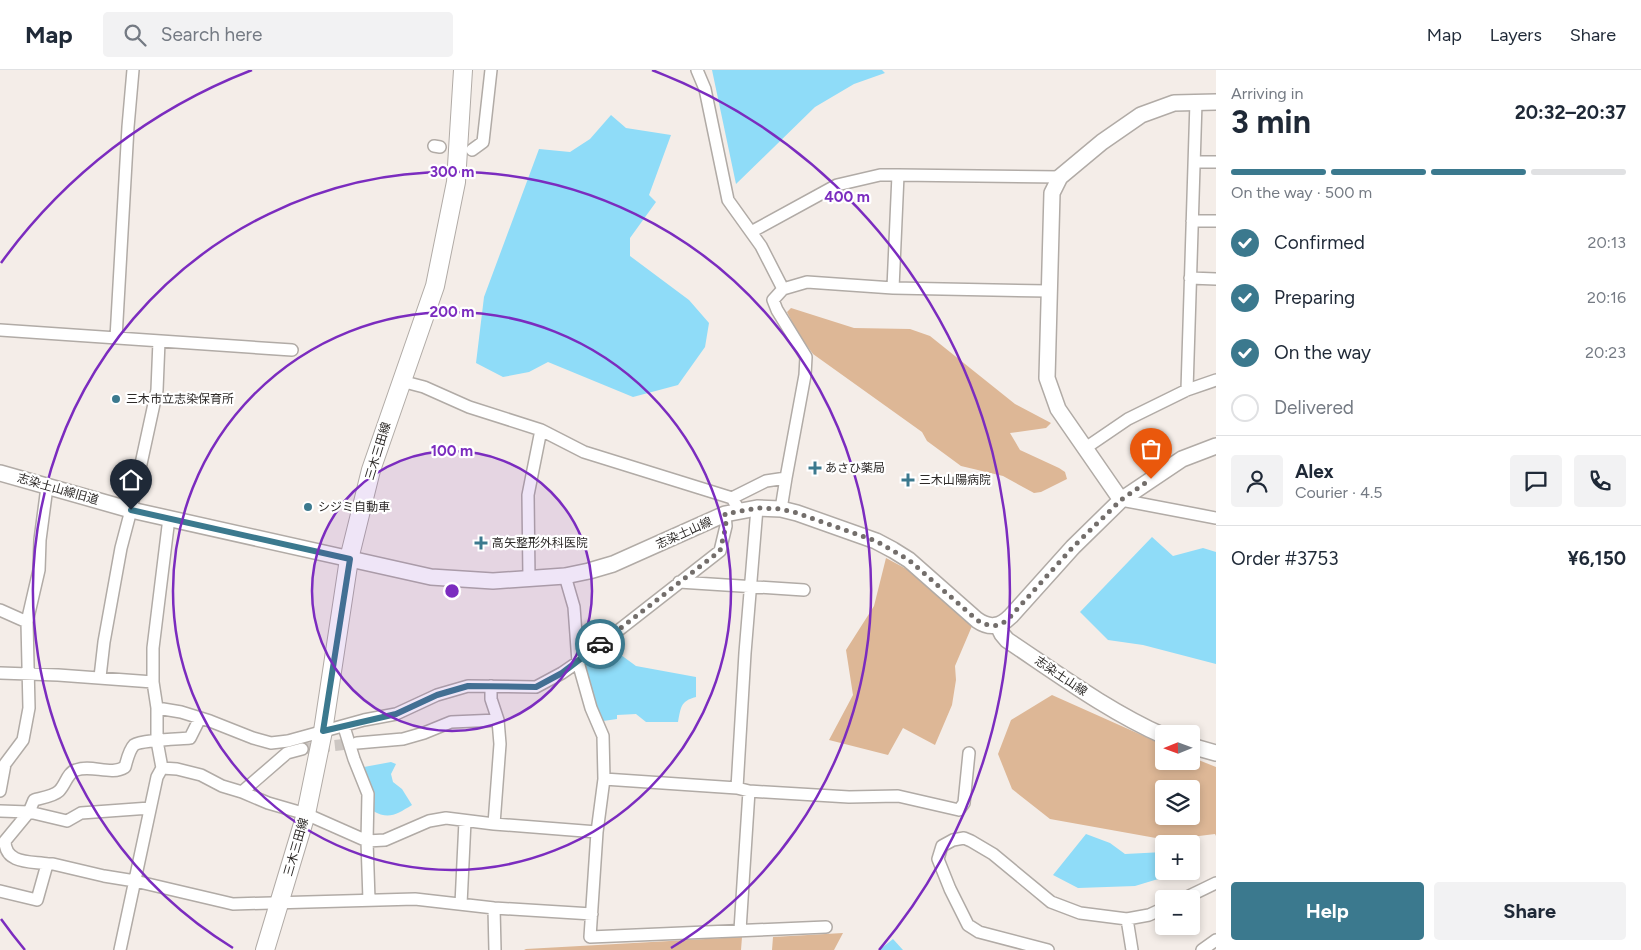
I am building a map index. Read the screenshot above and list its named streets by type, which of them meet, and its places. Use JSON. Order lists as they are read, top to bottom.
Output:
{
  "streets": {
    "main road": ["三木三田線"],
    "street": ["志染土山線旧道", "志染土山線"]
  },
  "crossings": [
    ["三木三田線", "志染土山線旧道"],
    ["三木三田線", "志染土山線"],
    ["志染土山線旧道", "志染土山線"]
  ],
  "places": {
    "other": ["三木市立志染保育所", "シジミ自動車"],
    "health": ["あさひ薬局", "三木山陽病院", "高矢整形外科医院"]
  },
  "north": "left",
  "page": {
    "header": "Map",
    "search": "Search here",
    "nav": ["Map", "Layers", "Share"],
    "heading": ["3 min", "Arriving in", "20:32–20:37"],
    "panel": [
      "Alex",
      "Courier · 4.5",
      "Order #3753",
      "¥6,150"
    ],
    "bar": "On the way · 500 m",
    "list": [
      ["Confirmed", "20:13"],
      ["Preparing", "20:16"],
      ["On the way", "20:23"],
      "Delivered"
    ],
    "map_buttons": ["+", "−"],
    "buttons": ["Help", "Share"]
  },
  "rings": [
    "300 m",
    "400 m",
    "200 m",
    "100 m"
  ]
}
